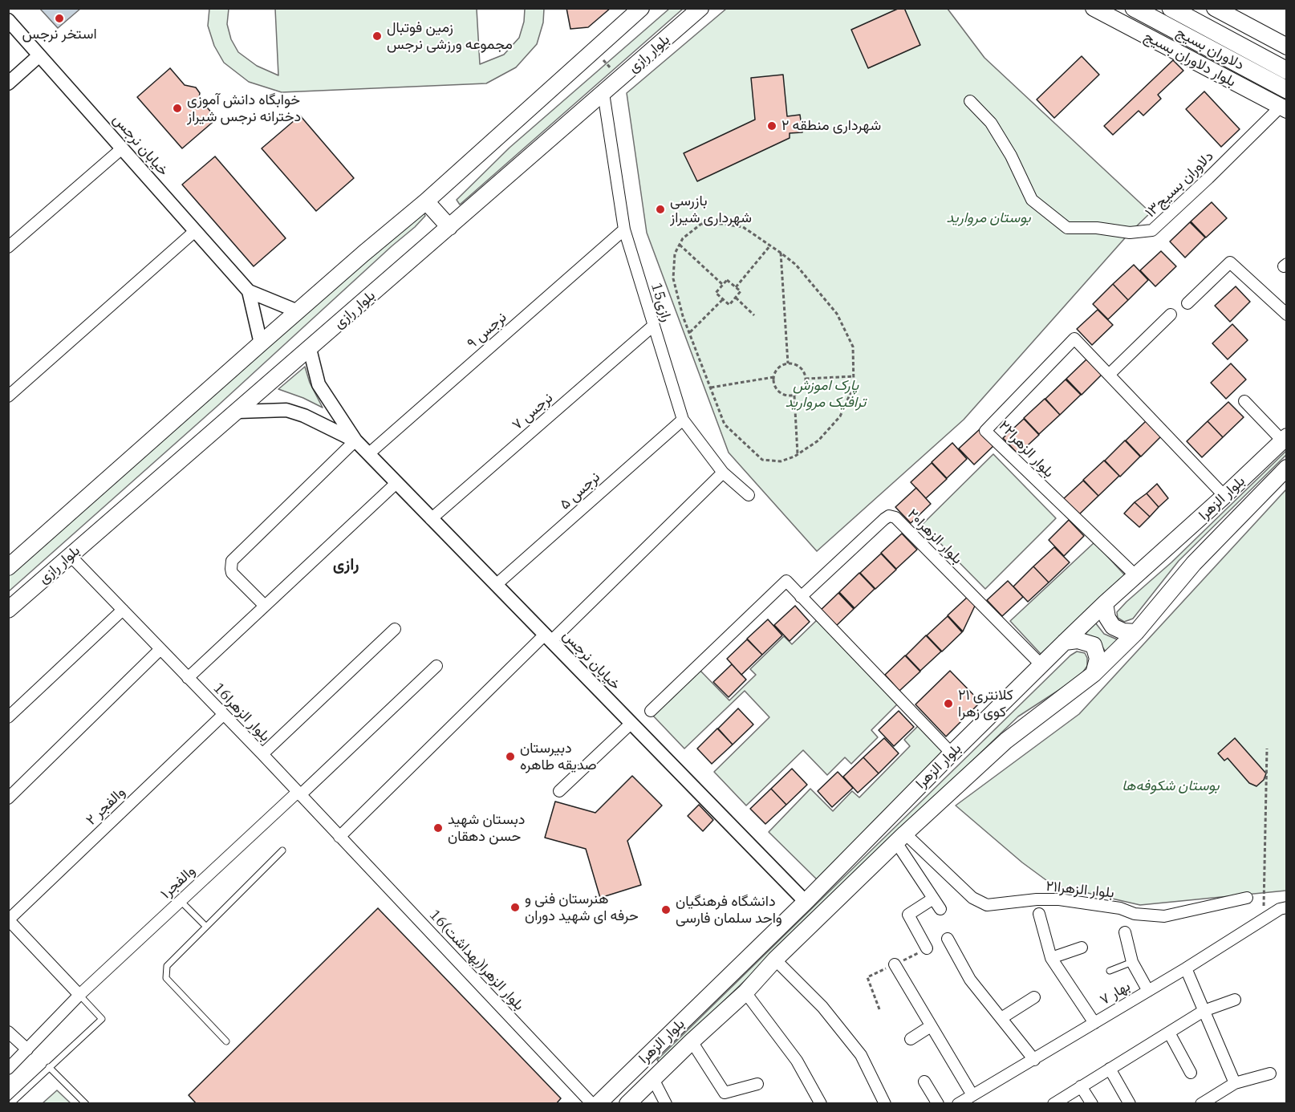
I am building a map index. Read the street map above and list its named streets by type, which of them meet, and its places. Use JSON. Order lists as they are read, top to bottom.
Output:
{
  "streets": {
    "main road": [
      "دلاوران بسیج",
      "بلوار رازی",
      "بلوار دلاوران بسیج",
      "بلوار الزهرا"
    ],
    "street": [
      "خیابان نرجس",
      "دلاوران بسیج۱۳",
      "15رازی",
      "نرجس ۹",
      "نرجس ۷",
      "بلوار الزهرا۲۲",
      "نرجس ۵",
      "بلوار الزهرا۲۰",
      "16بلوار الزهرا",
      "والفجر ۲",
      "والفجر۱",
      "بلوار الزهرا۲۱",
      "16بلوار الزهرا(بهداشت)",
      "بهار ۷"
    ]
  },
  "crossings": [
    ["بلوار رازی", "15رازی"],
    ["بلوار رازی", "16بلوار الزهرا"],
    ["بلوار دلاوران بسیج", "دلاوران بسیج۱۳"],
    ["خیابان نرجس", "نرجس ۹"],
    ["خیابان نرجس", "نرجس ۷"],
    ["خیابان نرجس", "نرجس ۵"],
    ["خیابان نرجس", "بلوار الزهرا"],
    ["15رازی", "نرجس ۹"],
    ["15رازی", "نرجس ۷"],
    ["15رازی", "نرجس ۵"],
    ["بلوار الزهرا۲۲", "بلوار الزهرا"],
    ["بلوار الزهرا", "بلوار الزهرا۲۰"],
    ["بلوار الزهرا", "بلوار الزهرا۲۱"],
    ["16بلوار الزهرا", "والفجر ۲"],
    ["16بلوار الزهرا", "والفجر۱"],
    ["16بلوار الزهرا", "16بلوار الزهرا(بهداشت)"]
  ],
  "districts": ["رازی"],
  "parks": ["بوستان مروارید", "پارک اموزش ترافیک مروارید", "بوستان شکوفه‌ها"],
  "places": [
    "استخر نرجس",
    "زمین فوتبال مجموعه ورزشی نرجس",
    "خوابگاه دانش آموزی دخترانه نرجس شیراز",
    "شهرداری منطقه ۲",
    "بازرسی شهرداری شیراز",
    "کلانتری ۲۱ کوی زهرا",
    "دبیرستان صدیقه طاهره",
    "دبستان شهید حسن دهقان",
    "هنرستان فنی و حرفه ای شهید دوران",
    "دانشگاه فرهنگیان واحد سلمان فارسی"
  ]
}
